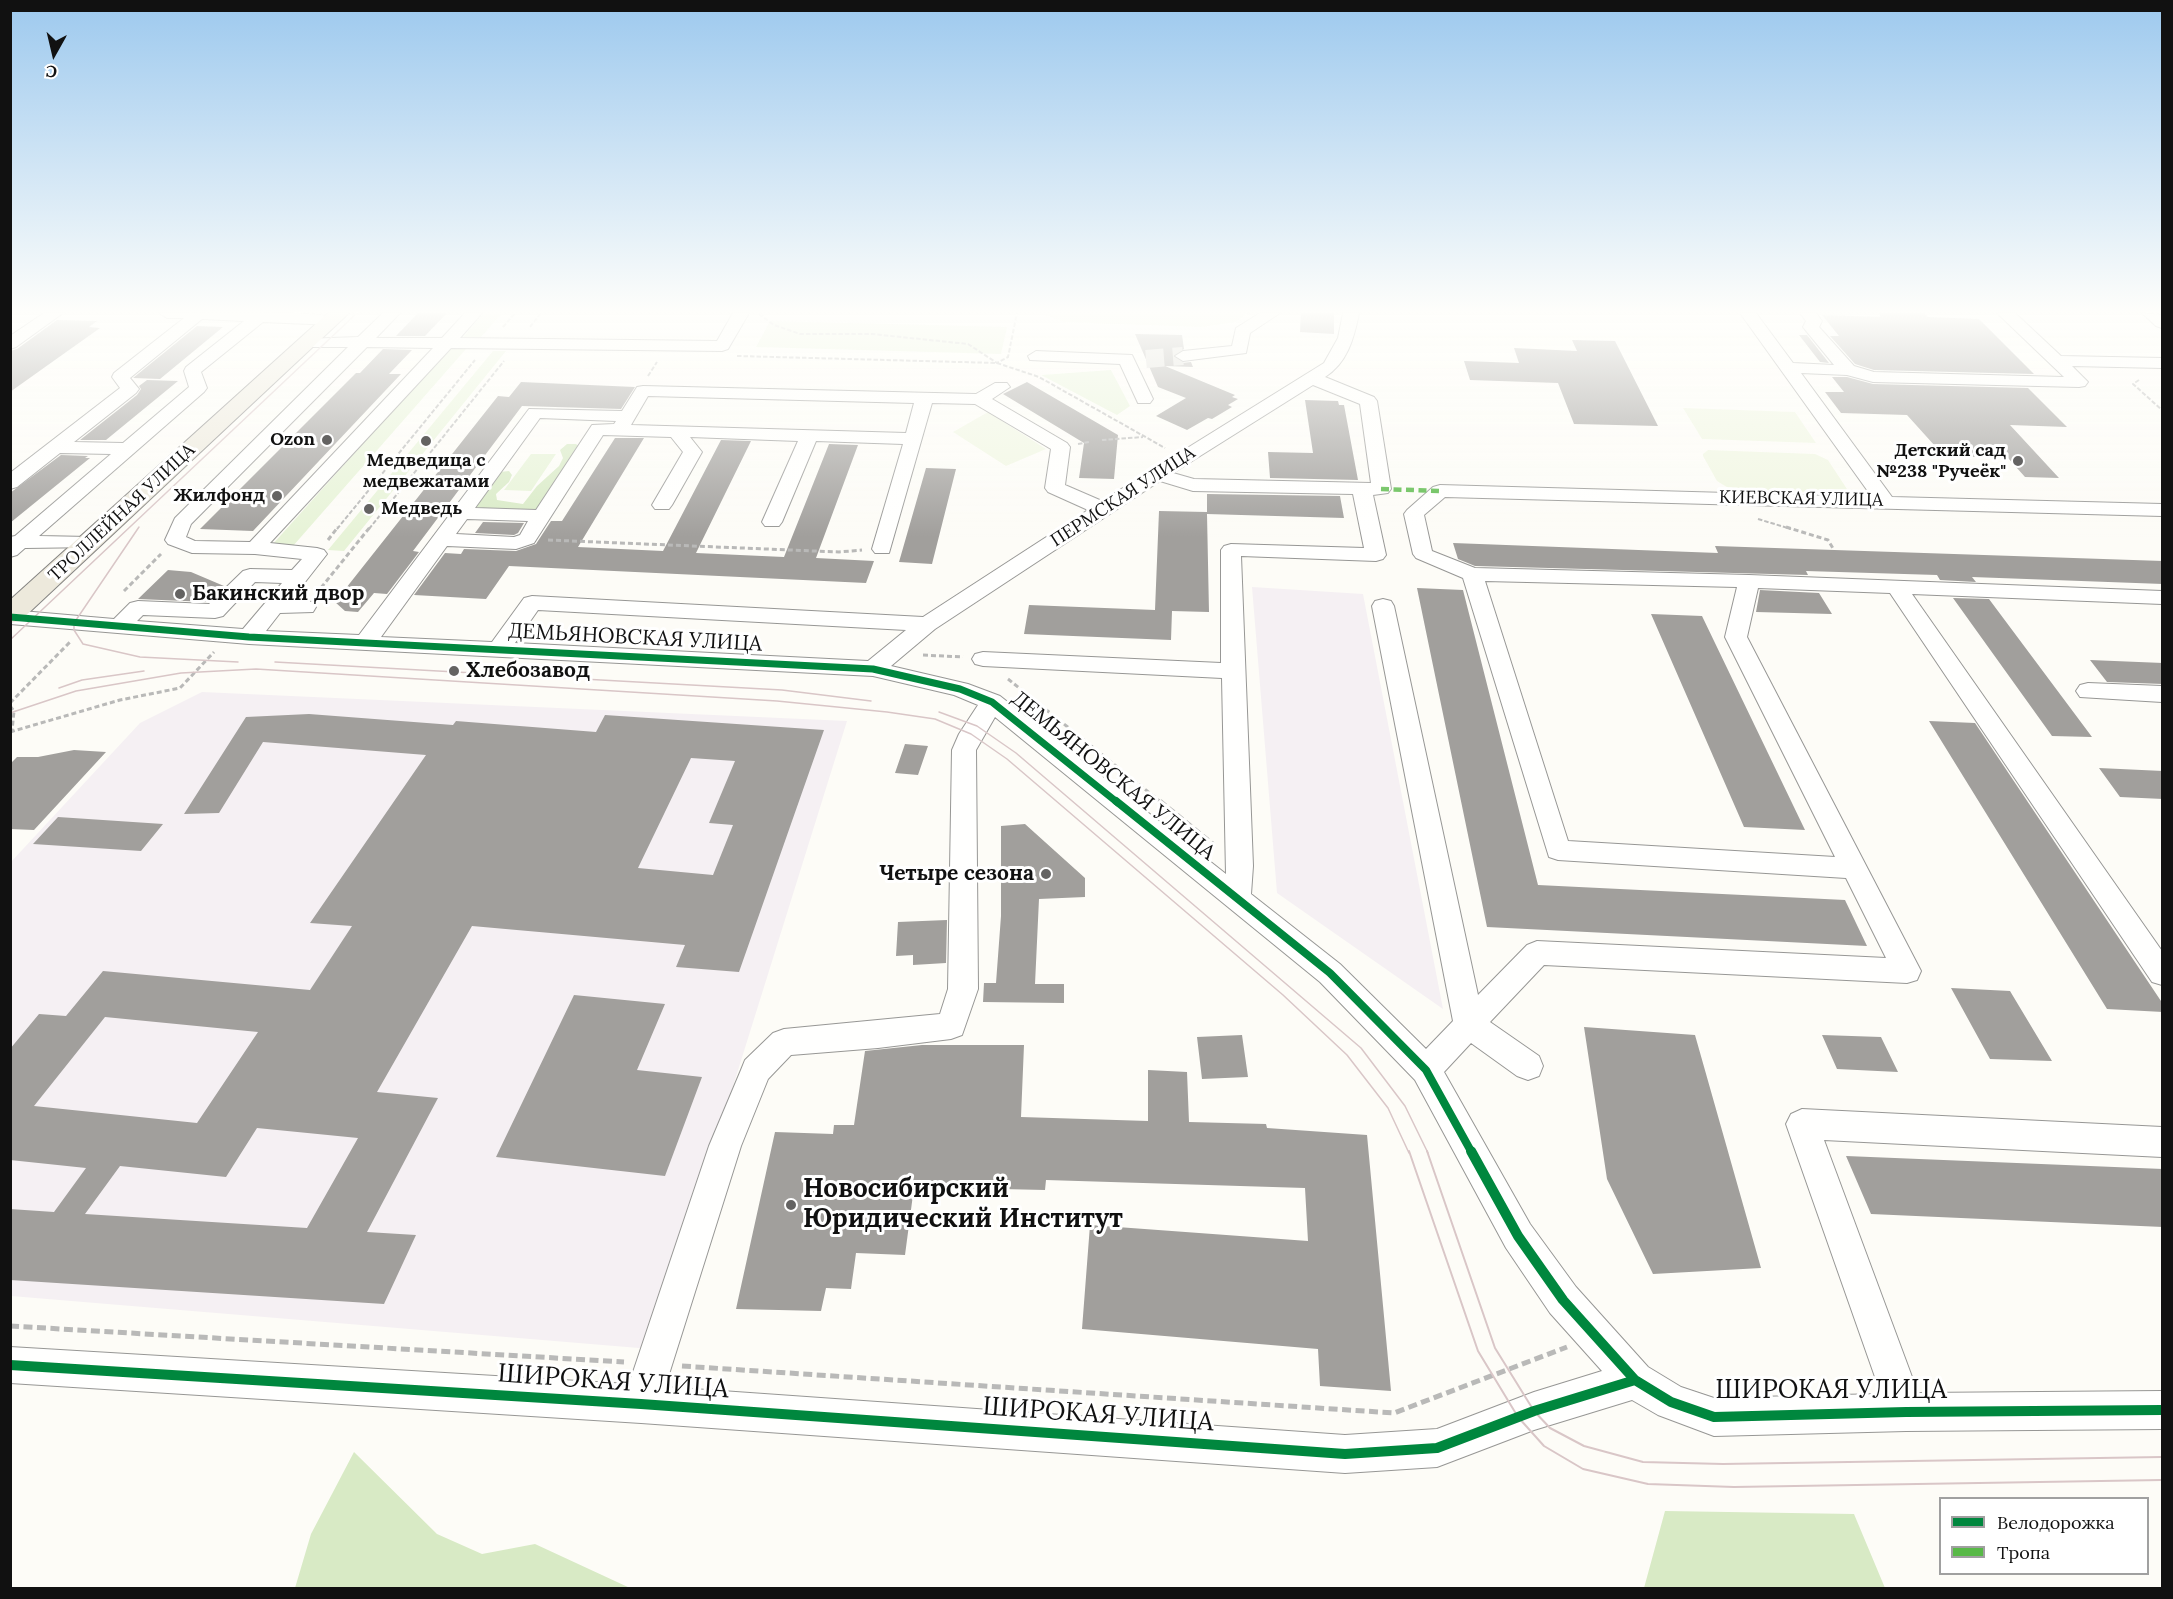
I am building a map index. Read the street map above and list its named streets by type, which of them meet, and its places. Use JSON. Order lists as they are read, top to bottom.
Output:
{
  "streets": {
    "main road": ["ТРОЛЛЕЙНАЯ УЛИЦА"],
    "street": [
      "ПЕРМСКАЯ УЛИЦА",
      "КИЕВСКАЯ УЛИЦА",
      "ДЕМЬЯНОВСКАЯ УЛИЦА",
      "ШИРОКАЯ УЛИЦА"
    ]
  },
  "crossings": [
    ["ПЕРМСКАЯ УЛИЦА", "ДЕМЬЯНОВСКАЯ УЛИЦА"],
    ["ТРОЛЛЕЙНАЯ УЛИЦА", "ДЕМЬЯНОВСКАЯ УЛИЦА"],
    ["ДЕМЬЯНОВСКАЯ УЛИЦА", "ШИРОКАЯ УЛИЦА"]
  ],
  "places": [
    "Ozon",
    "Медведица с медвежатами",
    "Детский сад №238 \"Ручеёк\"",
    "Жилфонд",
    "Медведь",
    "Бакинский двор",
    "Хлебозавод",
    "Четыре сезона",
    "Новосибирский Юридический Институт"
  ],
  "legend": ["Велодорожка", "Тропа"],
  "north": "bottom"
}
